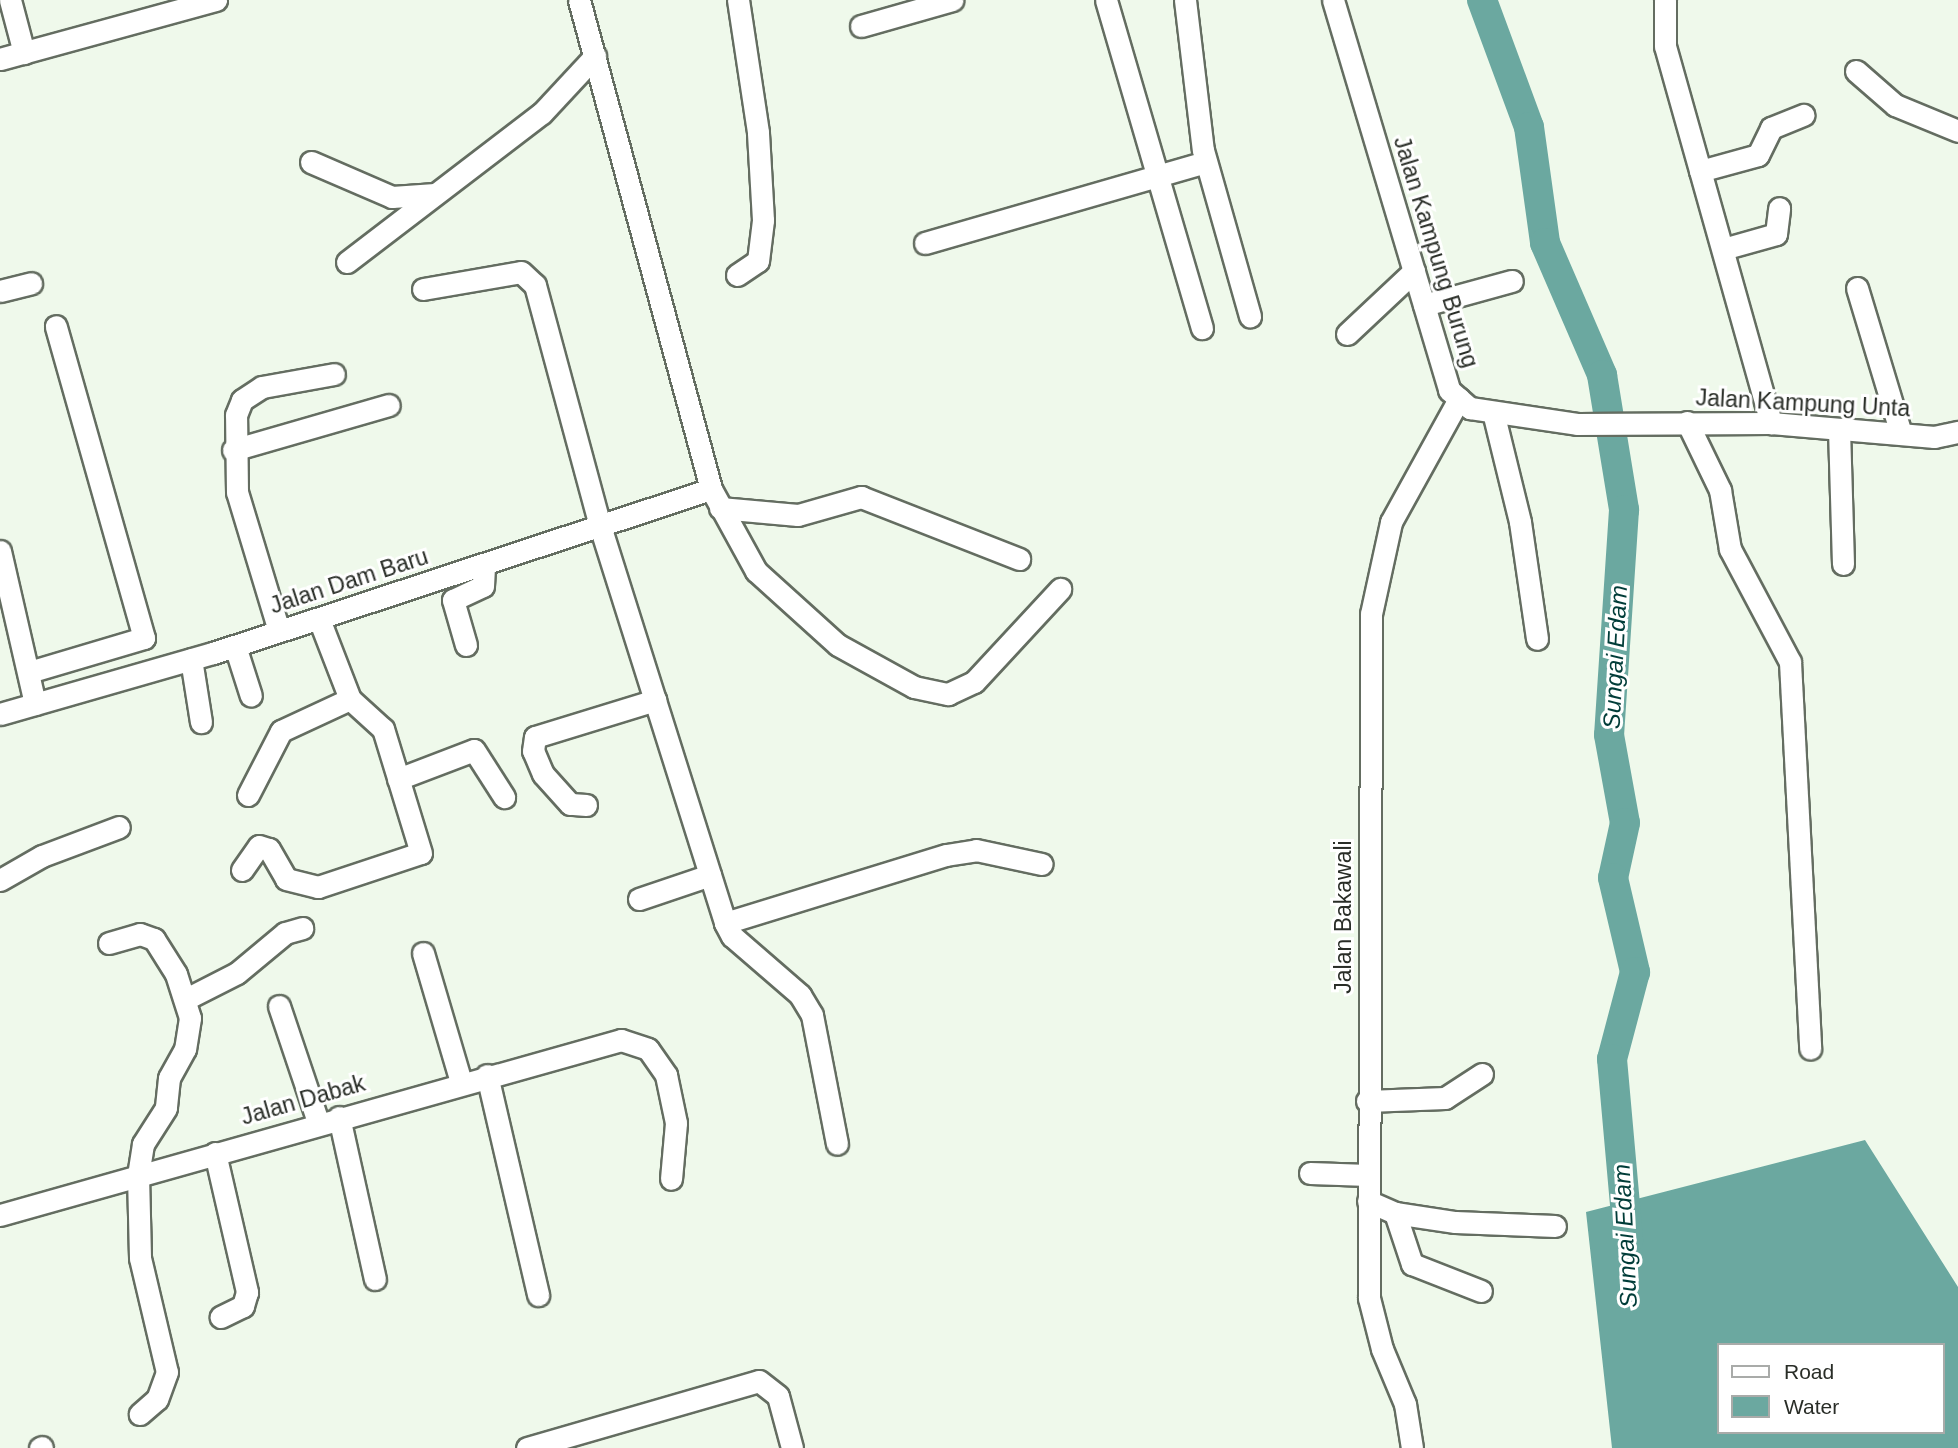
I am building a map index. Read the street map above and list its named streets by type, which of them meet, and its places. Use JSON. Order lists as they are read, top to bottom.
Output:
{
  "streets": {
    "street": [
      "Jalan Kampung Burung",
      "Jalan Kampung Unta",
      "Jalan Dam Baru",
      "Jalan Bakawali",
      "Jalan Dabak"
    ]
  },
  "crossings": [
    ["Jalan Kampung Burung", "Jalan Kampung Unta"],
    ["Jalan Kampung Burung", "Jalan Bakawali"]
  ],
  "water": ["Sungai Edam"],
  "legend": ["Road", "Water"]
}
